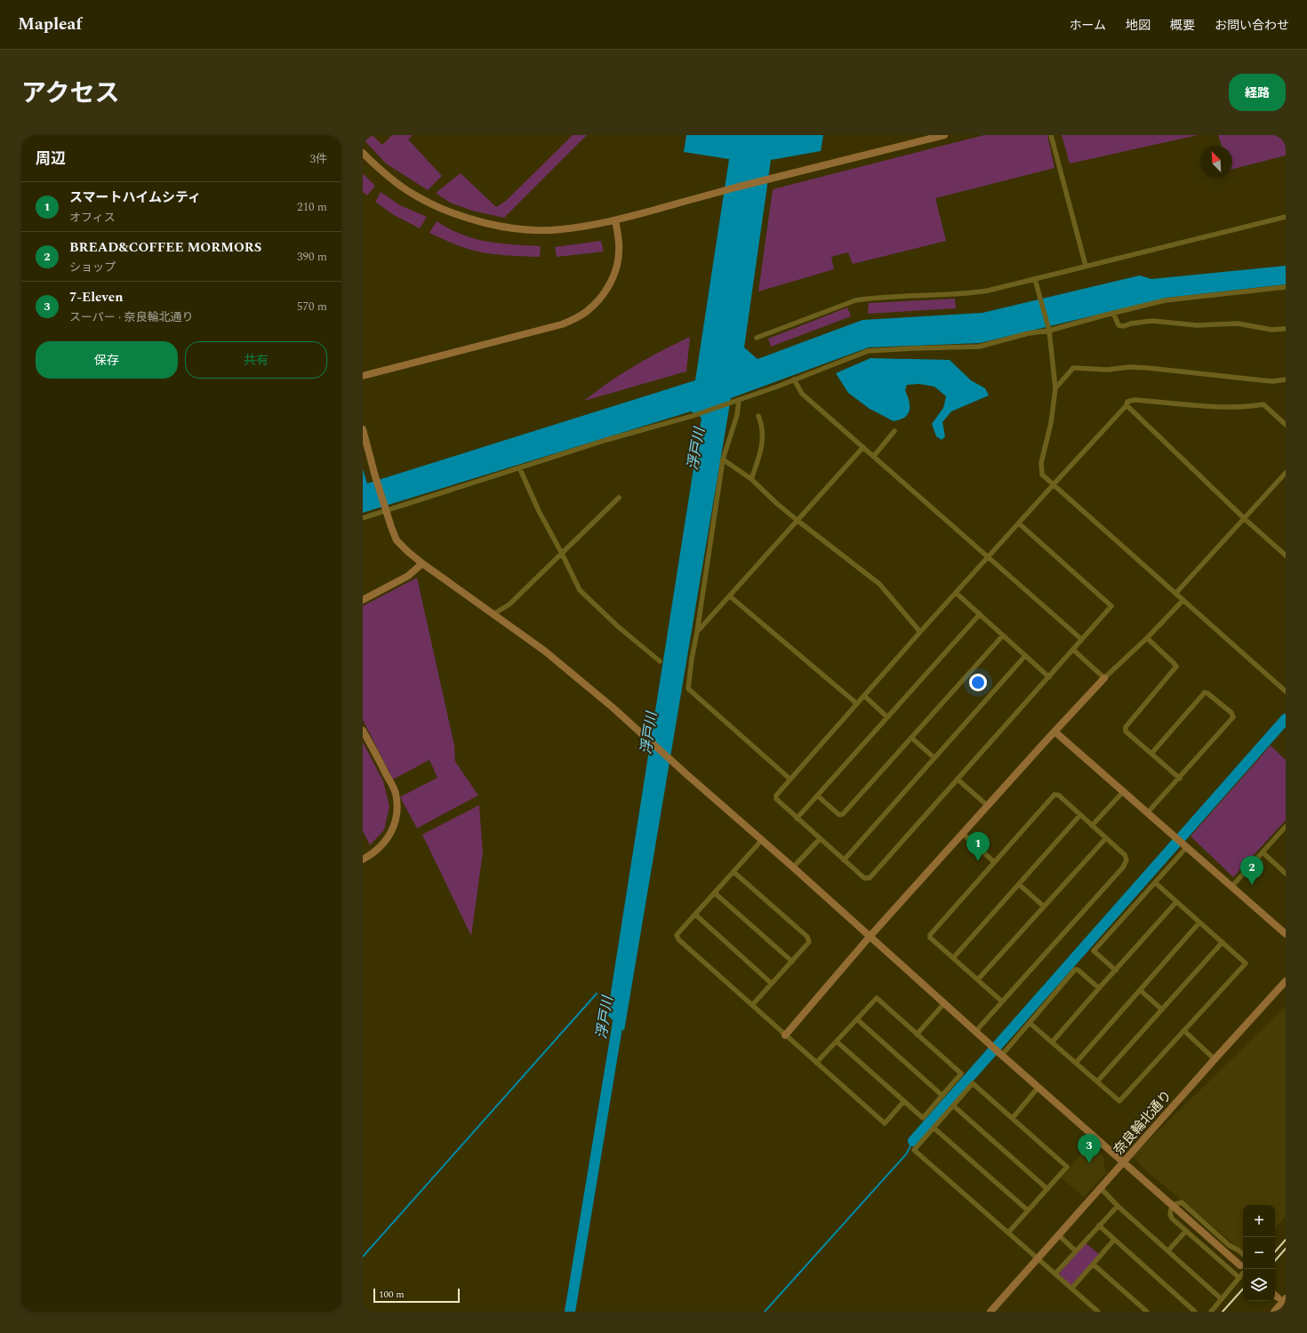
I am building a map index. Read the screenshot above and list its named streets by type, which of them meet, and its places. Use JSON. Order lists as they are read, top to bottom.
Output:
{
  "streets": {
    "street": ["奈良輪北通り"]
  },
  "water": ["浮戸川"],
  "scale_bar": "100 m",
  "north": "top left",
  "page": {
    "header": "Mapleaf",
    "nav": [
      "ホーム",
      "地図",
      "概要",
      "お問い合わせ"
    ],
    "title": "アクセス",
    "buttons": [
      "経路",
      ["保存", "共有"]
    ],
    "heading": ["周辺", "3件"],
    "list": [
      {
        "mark": "1",
        "name": "スマートハイムシティ",
        "note": "オフィス",
        "value": "210 m"
      },
      {
        "mark": "2",
        "name": "BREAD&COFFEE MORMORS",
        "note": "ショップ",
        "value": "390 m"
      },
      {
        "mark": "3",
        "name": "7-Eleven",
        "note": "スーパー · 奈良輪北通り",
        "value": "570 m"
      }
    ],
    "pins": ["1", "2", "3"],
    "map_buttons": ["+", "−"],
    "scale": "100 m"
  }
}
